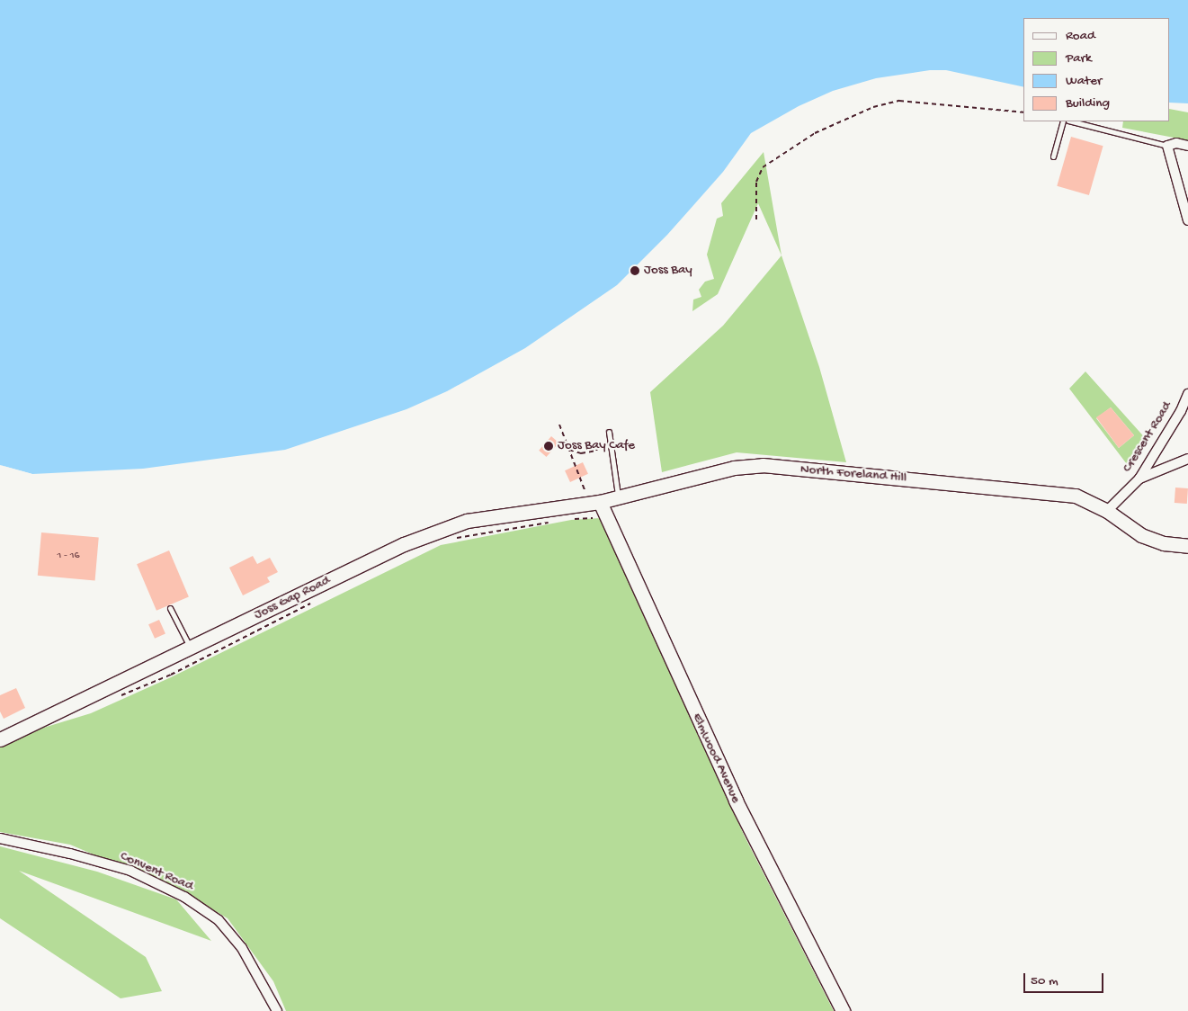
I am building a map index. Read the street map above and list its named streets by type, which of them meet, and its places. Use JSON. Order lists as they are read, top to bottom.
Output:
{
  "streets": {
    "main road": ["North Foreland Hill", "Joss Gap Road", "Elmwood Avenue"],
    "street": ["Crescent Road", "Convent Road"]
  },
  "crossings": [
    ["Crescent Road", "North Foreland Hill"],
    ["North Foreland Hill", "Joss Gap Road"],
    ["North Foreland Hill", "Elmwood Avenue"],
    ["Joss Gap Road", "Elmwood Avenue"]
  ],
  "places": ["Joss Bay", "Joss Bay Cafe"],
  "house_numbers": ["1 - 16"],
  "legend": [
    "Road",
    "Park",
    "Water",
    "Building"
  ],
  "scale_bar": "50 m"
}
